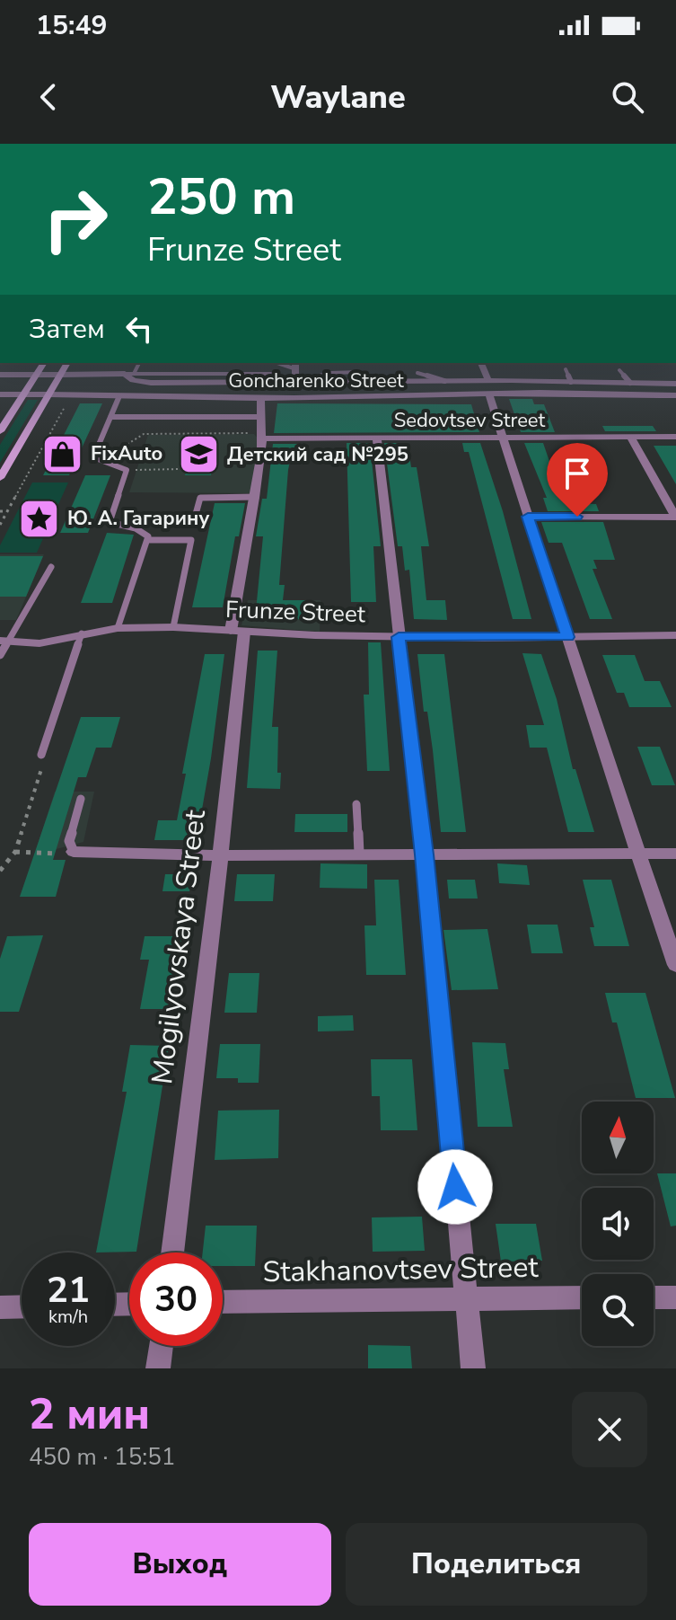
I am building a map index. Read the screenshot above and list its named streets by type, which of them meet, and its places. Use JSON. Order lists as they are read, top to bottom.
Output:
{
  "streets": {
    "street": [
      "Goncharenko Street",
      "Sedovtsev Street",
      "Frunze Street",
      "Mogilyovskaya Street",
      "Stakhanovtsev Street"
    ]
  },
  "crossings": [
    ["Goncharenko Street", "Mogilyovskaya Street"],
    ["Sedovtsev Street", "Mogilyovskaya Street"],
    ["Frunze Street", "Mogilyovskaya Street"]
  ],
  "places": {
    "shop": ["FixAuto"],
    "school or university": ["Детский сад №295"],
    "place": ["Ю. А. Гагарину"]
  },
  "north": "top",
  "page": {
    "status": "15:49",
    "header": "Waylane",
    "turn": ["250 m", "Frunze Street"],
    "then": "Затем",
    "speed": "21 km/h",
    "limit": "30",
    "heading": ["2 мин", "450 m · 15:51"],
    "buttons": ["Выход", "Поделиться"]
  }
}
